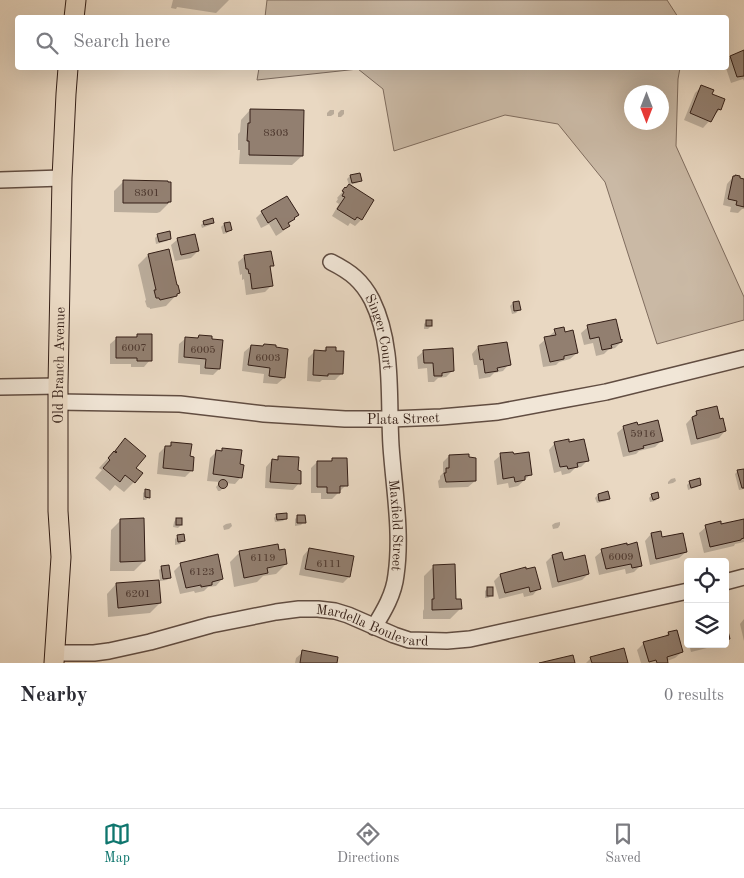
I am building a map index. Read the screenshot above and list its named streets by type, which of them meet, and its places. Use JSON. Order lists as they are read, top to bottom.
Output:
{
  "streets": {
    "main road": ["Old Branch Avenue"],
    "street": [
      "Singer Court",
      "Plata Street",
      "Maxfield Street",
      "Mardella Boulevard"
    ]
  },
  "crossings": [
    ["Singer Court", "Plata Street"],
    ["Singer Court", "Maxfield Street"],
    ["Old Branch Avenue", "Plata Street"],
    ["Old Branch Avenue", "Mardella Boulevard"],
    ["Plata Street", "Maxfield Street"],
    ["Maxfield Street", "Mardella Boulevard"]
  ],
  "house_numbers": [
    "8303",
    "8301",
    "6007",
    "6005",
    "6003",
    "5916",
    "6009",
    "6119",
    "6111",
    "6123",
    "6201"
  ],
  "north": "bottom",
  "page": {
    "search": "Search here",
    "heading": ["Nearby", "0 results"],
    "nav": ["Map", "Directions", "Saved"]
  }
}
